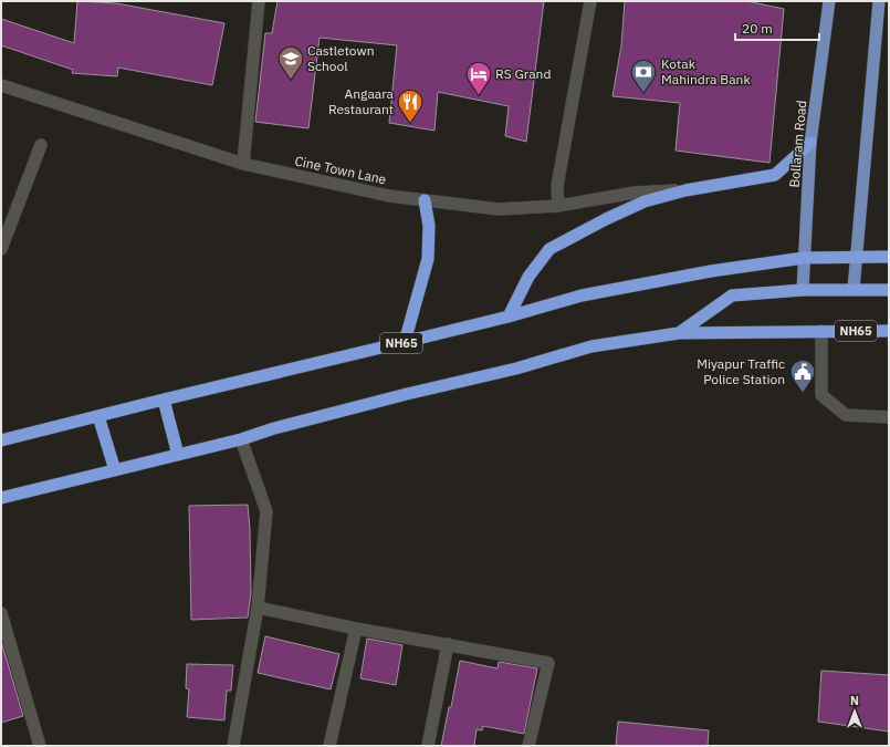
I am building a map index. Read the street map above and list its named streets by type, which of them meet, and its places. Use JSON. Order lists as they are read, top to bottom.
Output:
{
  "streets": {
    "highway": ["NH65"],
    "main road": ["Bollaram Road"],
    "street": ["Cine Town Lane"]
  },
  "crossings": [
    ["Bollaram Road", "NH65"]
  ],
  "places": {
    "school or university": ["Castletown School"],
    "bank": ["Kotak Mahindra Bank"],
    "hotel": ["RS Grand"],
    "restaurant": ["Angaara Restaurant"],
    "public building": ["Miyapur Traffic Police Station"]
  },
  "scale_bar": "20 m",
  "north": "top"
}
